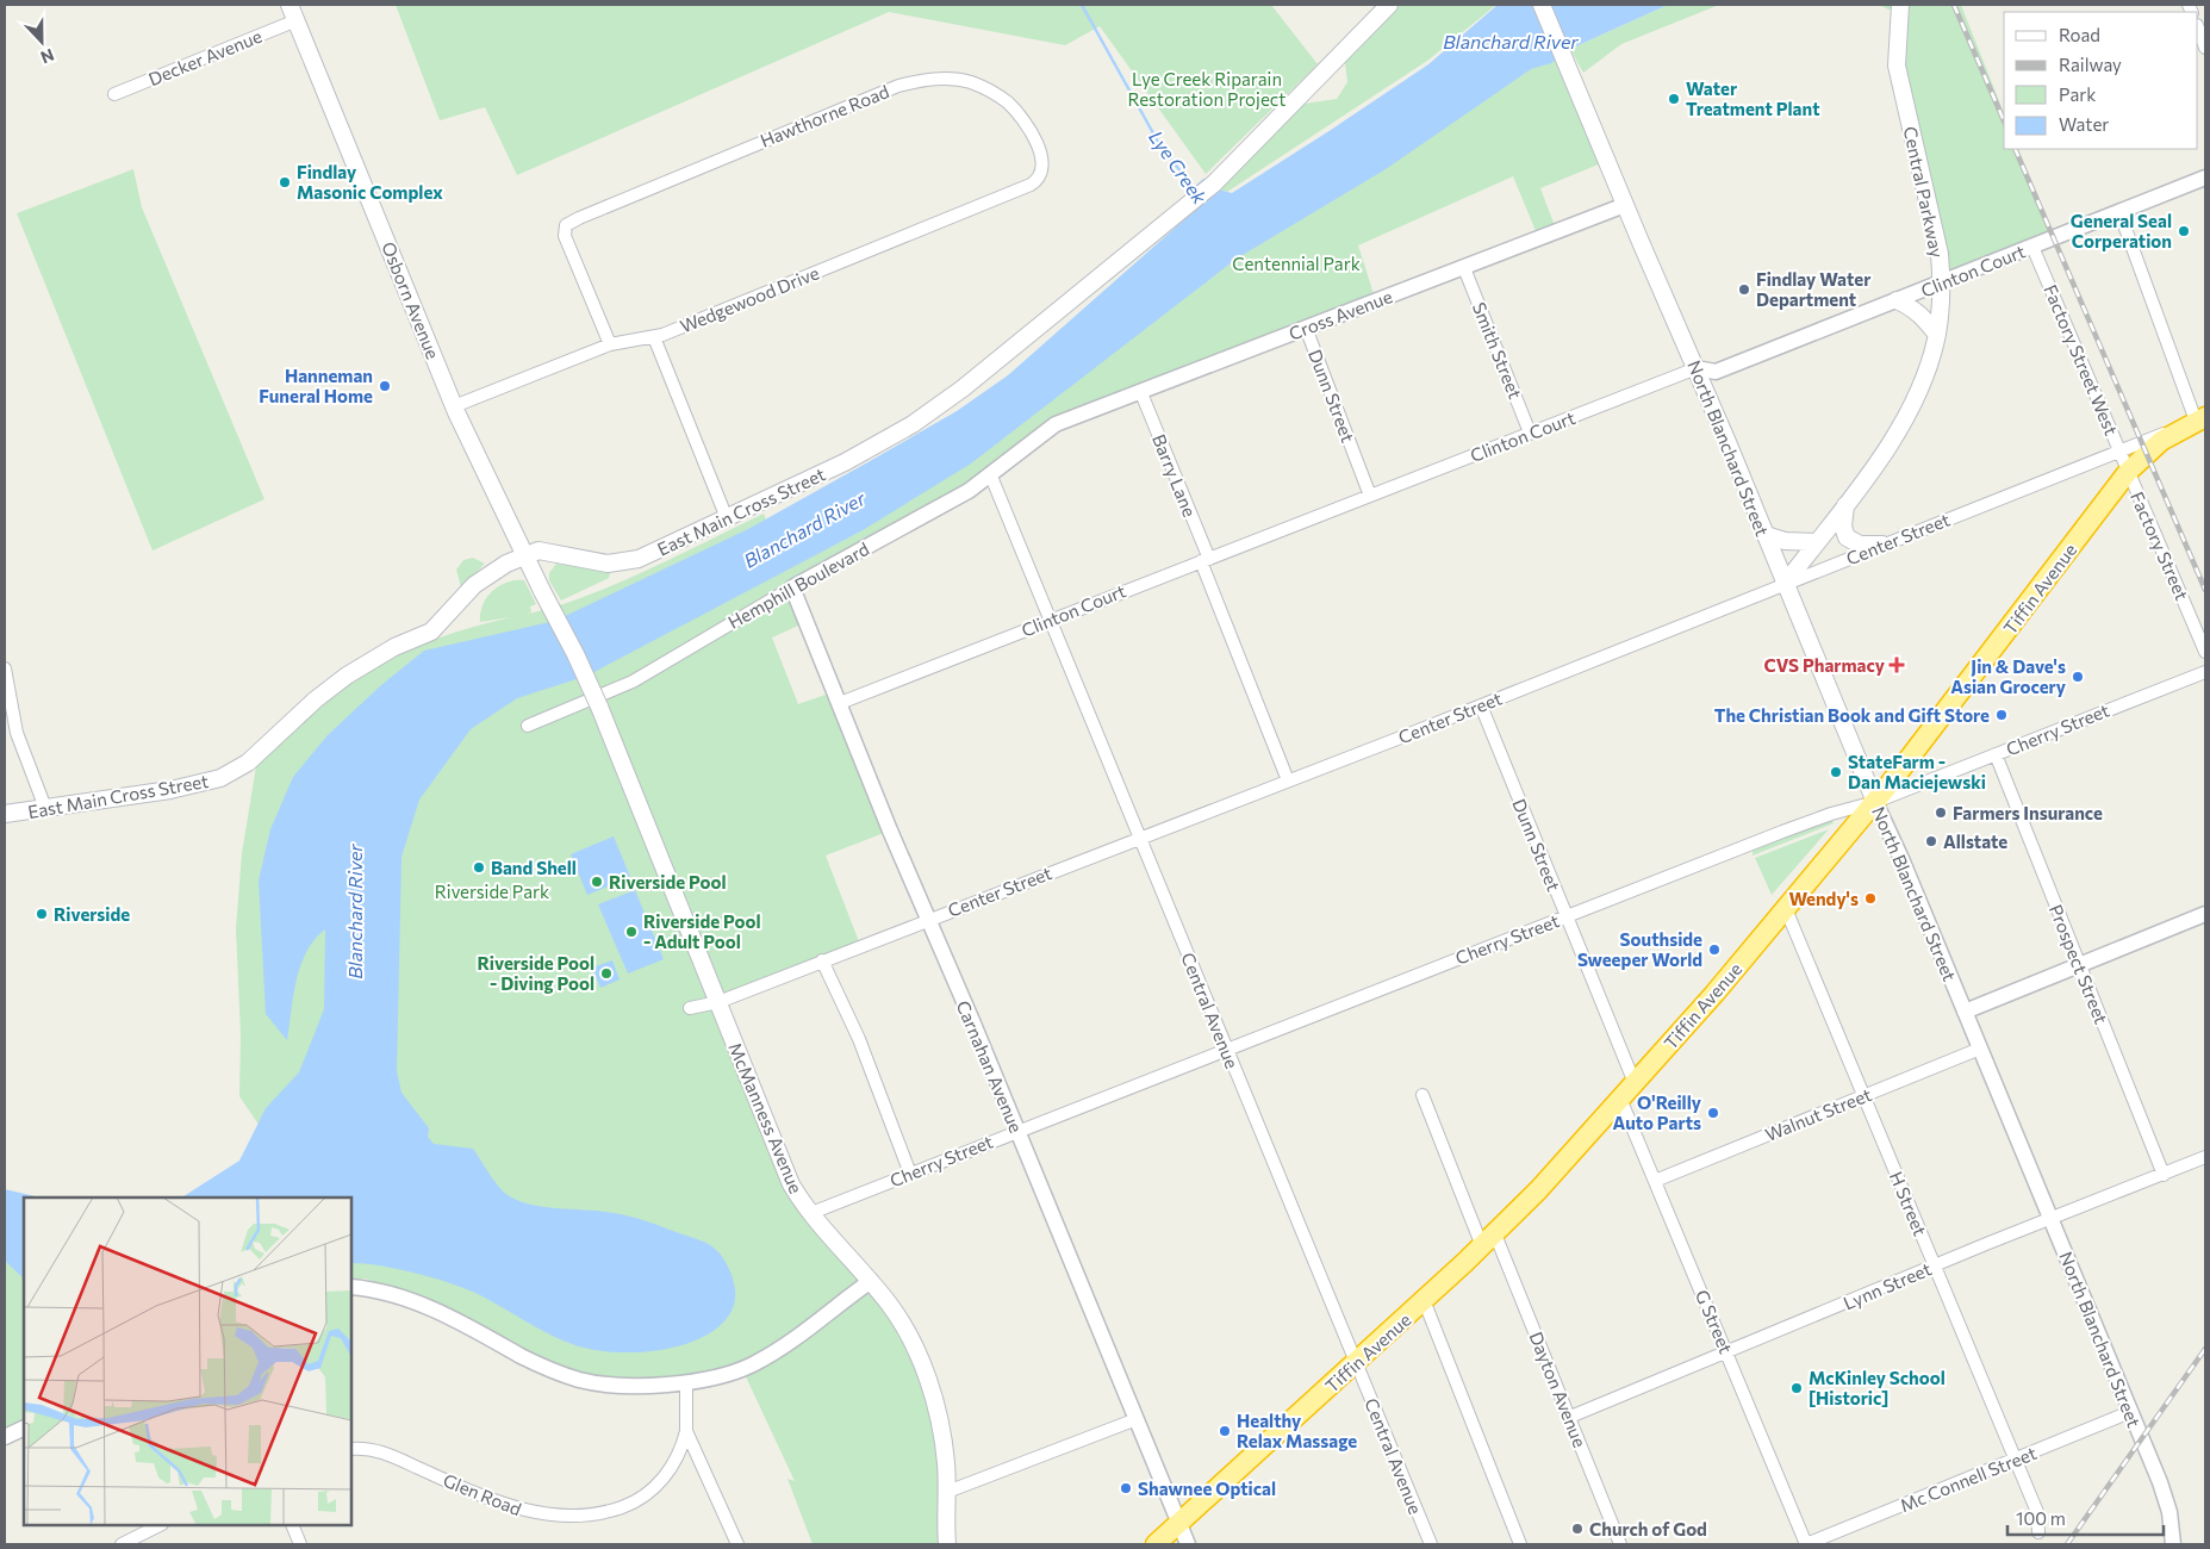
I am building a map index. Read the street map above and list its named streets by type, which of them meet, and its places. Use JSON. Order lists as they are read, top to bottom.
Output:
{
  "streets": {
    "highway": ["Tiffin Avenue"],
    "main road": [
      "Central Parkway",
      "Osborn Avenue",
      "North Blanchard Street",
      "East Main Cross Street",
      "McManness Avenue"
    ],
    "street": [
      "Decker Avenue",
      "Hawthorne Road",
      "Clinton Court",
      "Wedgewood Drive",
      "Cross Avenue",
      "Smith Street",
      "Factory Street West",
      "Dunn Street",
      "Barry Lane",
      "Center Street",
      "Factory Street",
      "Hemphill Boulevard",
      "Cherry Street",
      "Prospect Street",
      "Central Avenue",
      "Carnahan Avenue",
      "Walnut Street",
      "H Street",
      "Lynn Street",
      "G Street",
      "Dayton Avenue",
      "Mc Connell Street",
      "Glen Road"
    ]
  },
  "crossings": [
    ["Decker Avenue", "Osborn Avenue"],
    ["Hawthorne Road", "Wedgewood Drive"],
    ["Central Parkway", "Clinton Court"],
    ["Central Parkway", "North Blanchard Street"],
    ["Central Parkway", "Center Street"],
    ["Clinton Court", "Smith Street"],
    ["Clinton Court", "Factory Street West"],
    ["Clinton Court", "Dunn Street"],
    ["Clinton Court", "North Blanchard Street"],
    ["Clinton Court", "Barry Lane"],
    ["Clinton Court", "Central Avenue"],
    ["Clinton Court", "Carnahan Avenue"],
    ["Wedgewood Drive", "Osborn Avenue"],
    ["Osborn Avenue", "East Main Cross Street"],
    ["Osborn Avenue", "McManness Avenue"],
    ["Cross Avenue", "Smith Street"],
    ["Cross Avenue", "Dunn Street"],
    ["Cross Avenue", "North Blanchard Street"],
    ["Cross Avenue", "Barry Lane"],
    ["Cross Avenue", "Hemphill Boulevard"],
    ["Factory Street West", "Center Street"],
    ["Factory Street West", "Factory Street"],
    ["Factory Street West", "Tiffin Avenue"],
    ["Dunn Street", "Center Street"],
    ["Dunn Street", "Tiffin Avenue"],
    ["Dunn Street", "Cherry Street"],
    ["North Blanchard Street", "Center Street"],
    ["North Blanchard Street", "Tiffin Avenue"],
    ["North Blanchard Street", "Cherry Street"],
    ["North Blanchard Street", "Walnut Street"],
    ["North Blanchard Street", "Lynn Street"],
    ["North Blanchard Street", "Mc Connell Street"],
    ["Barry Lane", "Center Street"],
    ["Center Street", "Tiffin Avenue"],
    ["Center Street", "Central Avenue"],
    ["Center Street", "Carnahan Avenue"],
    ["Center Street", "McManness Avenue"],
    ["Factory Street", "Tiffin Avenue"],
    ["Hemphill Boulevard", "Central Avenue"],
    ["Hemphill Boulevard", "Carnahan Avenue"],
    ["Tiffin Avenue", "Cherry Street"],
    ["Tiffin Avenue", "Central Avenue"],
    ["Tiffin Avenue", "Carnahan Avenue"],
    ["Tiffin Avenue", "H Street"],
    ["Tiffin Avenue", "G Street"],
    ["Tiffin Avenue", "Dayton Avenue"],
    ["Cherry Street", "Prospect Street"],
    ["Cherry Street", "Central Avenue"],
    ["Cherry Street", "Carnahan Avenue"],
    ["Cherry Street", "McManness Avenue"],
    ["Prospect Street", "Lynn Street"],
    ["Walnut Street", "H Street"],
    ["Walnut Street", "G Street"],
    ["H Street", "Lynn Street"],
    ["H Street", "Mc Connell Street"],
    ["Lynn Street", "G Street"],
    ["Lynn Street", "Dayton Avenue"],
    ["G Street", "Mc Connell Street"]
  ],
  "water": ["Blanchard River", "Lye Creek"],
  "parks": ["Lye Creek Riparain Restoration Project", "Centennial Park", "Riverside Park"],
  "places": {
    "other": [
      "Water Treatment Plant",
      "Findlay Masonic Complex",
      "General Seal Corperation",
      "Findlay Water Department",
      "Hanneman Funeral Home",
      "Jin & Dave's Asian Grocery",
      "The Christian Book and Gift Store",
      "StateFarm - Dan Maciejewski",
      "Farmers Insurance",
      "Allstate",
      "Band Shell",
      "Riverside Pool",
      "Wendy's",
      "Riverside",
      "Riverside Pool - Adult Pool",
      "Southside Sweeper World",
      "Riverside Pool - Diving Pool",
      "O'Reilly Auto Parts",
      "McKinley School [Historic]",
      "Healthy Relax Massage",
      "Shawnee Optical",
      "Church of God"
    ],
    "health": ["CVS Pharmacy"]
  },
  "legend": [
    "Road",
    "Railway",
    "Park",
    "Water"
  ],
  "scale_bar": "100 m",
  "north": "bottom"
}
